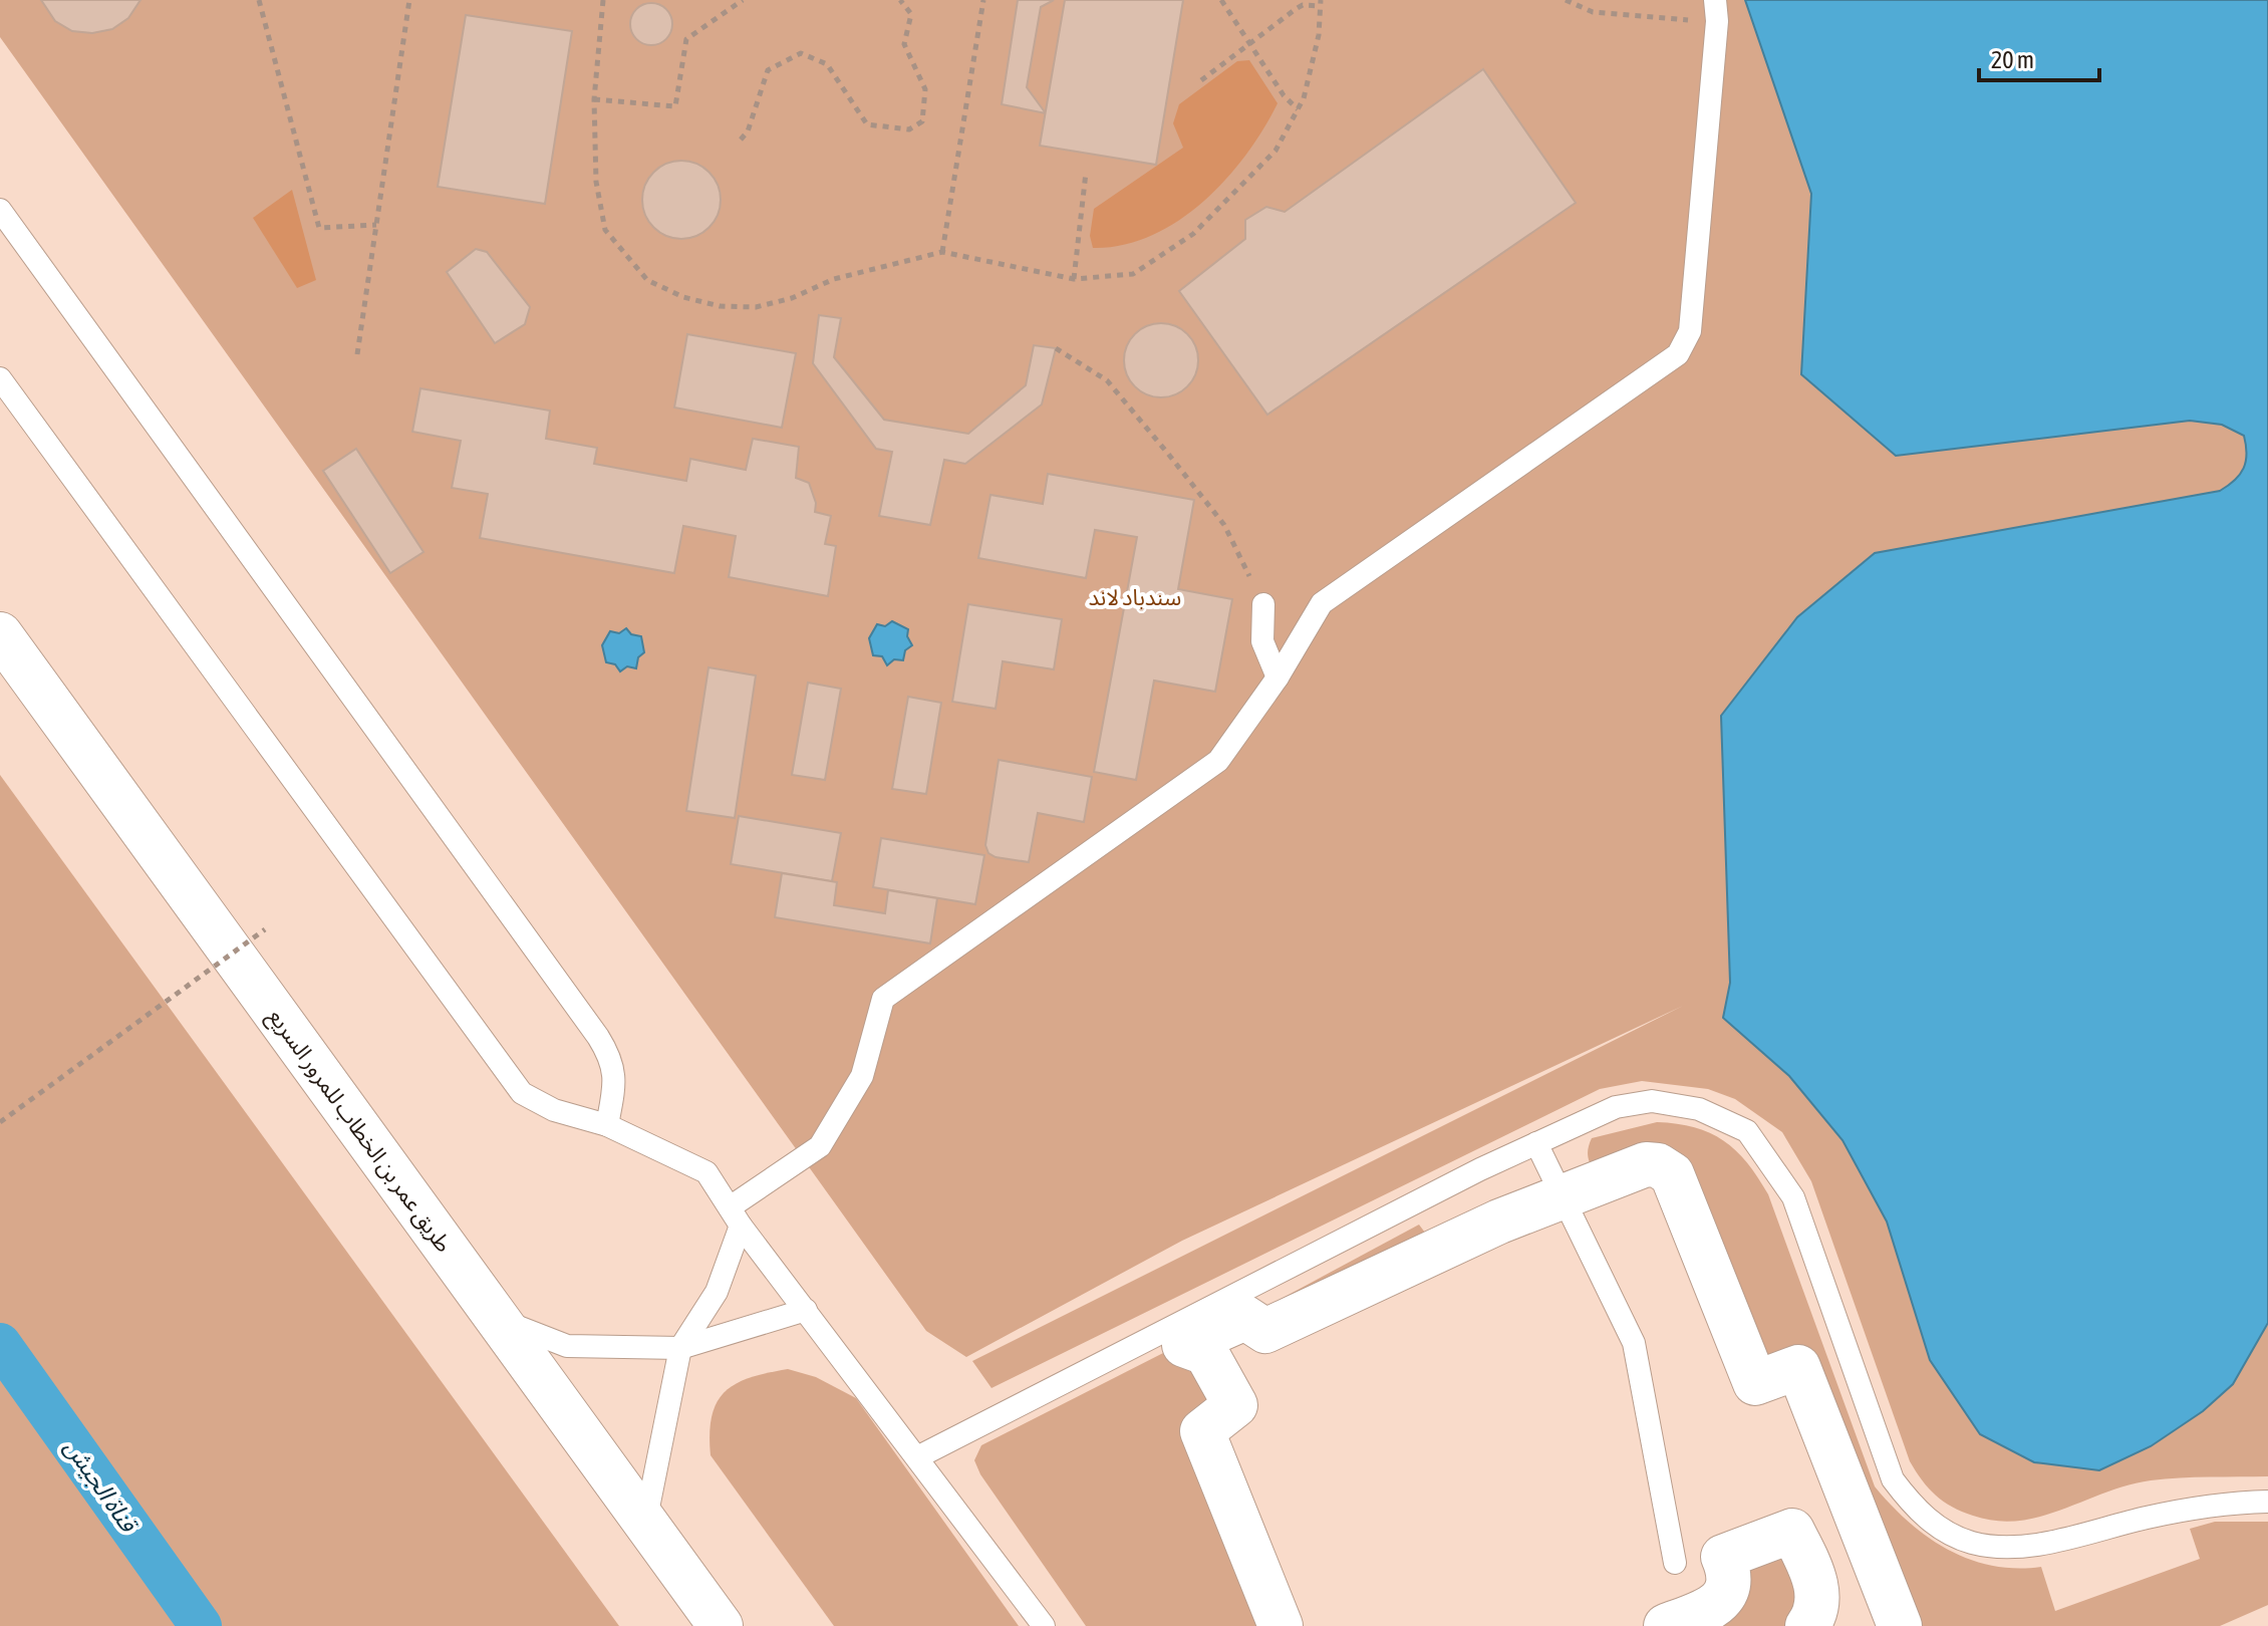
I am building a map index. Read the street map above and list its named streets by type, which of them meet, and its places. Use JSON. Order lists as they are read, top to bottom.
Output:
{
  "streets": {
    "main road": ["طريق عمر بن الخطاب للمرور السريع"]
  },
  "water": ["قناة الجيش"],
  "parks": ["سندباد لاند"],
  "scale_bar": "20 m"
}
